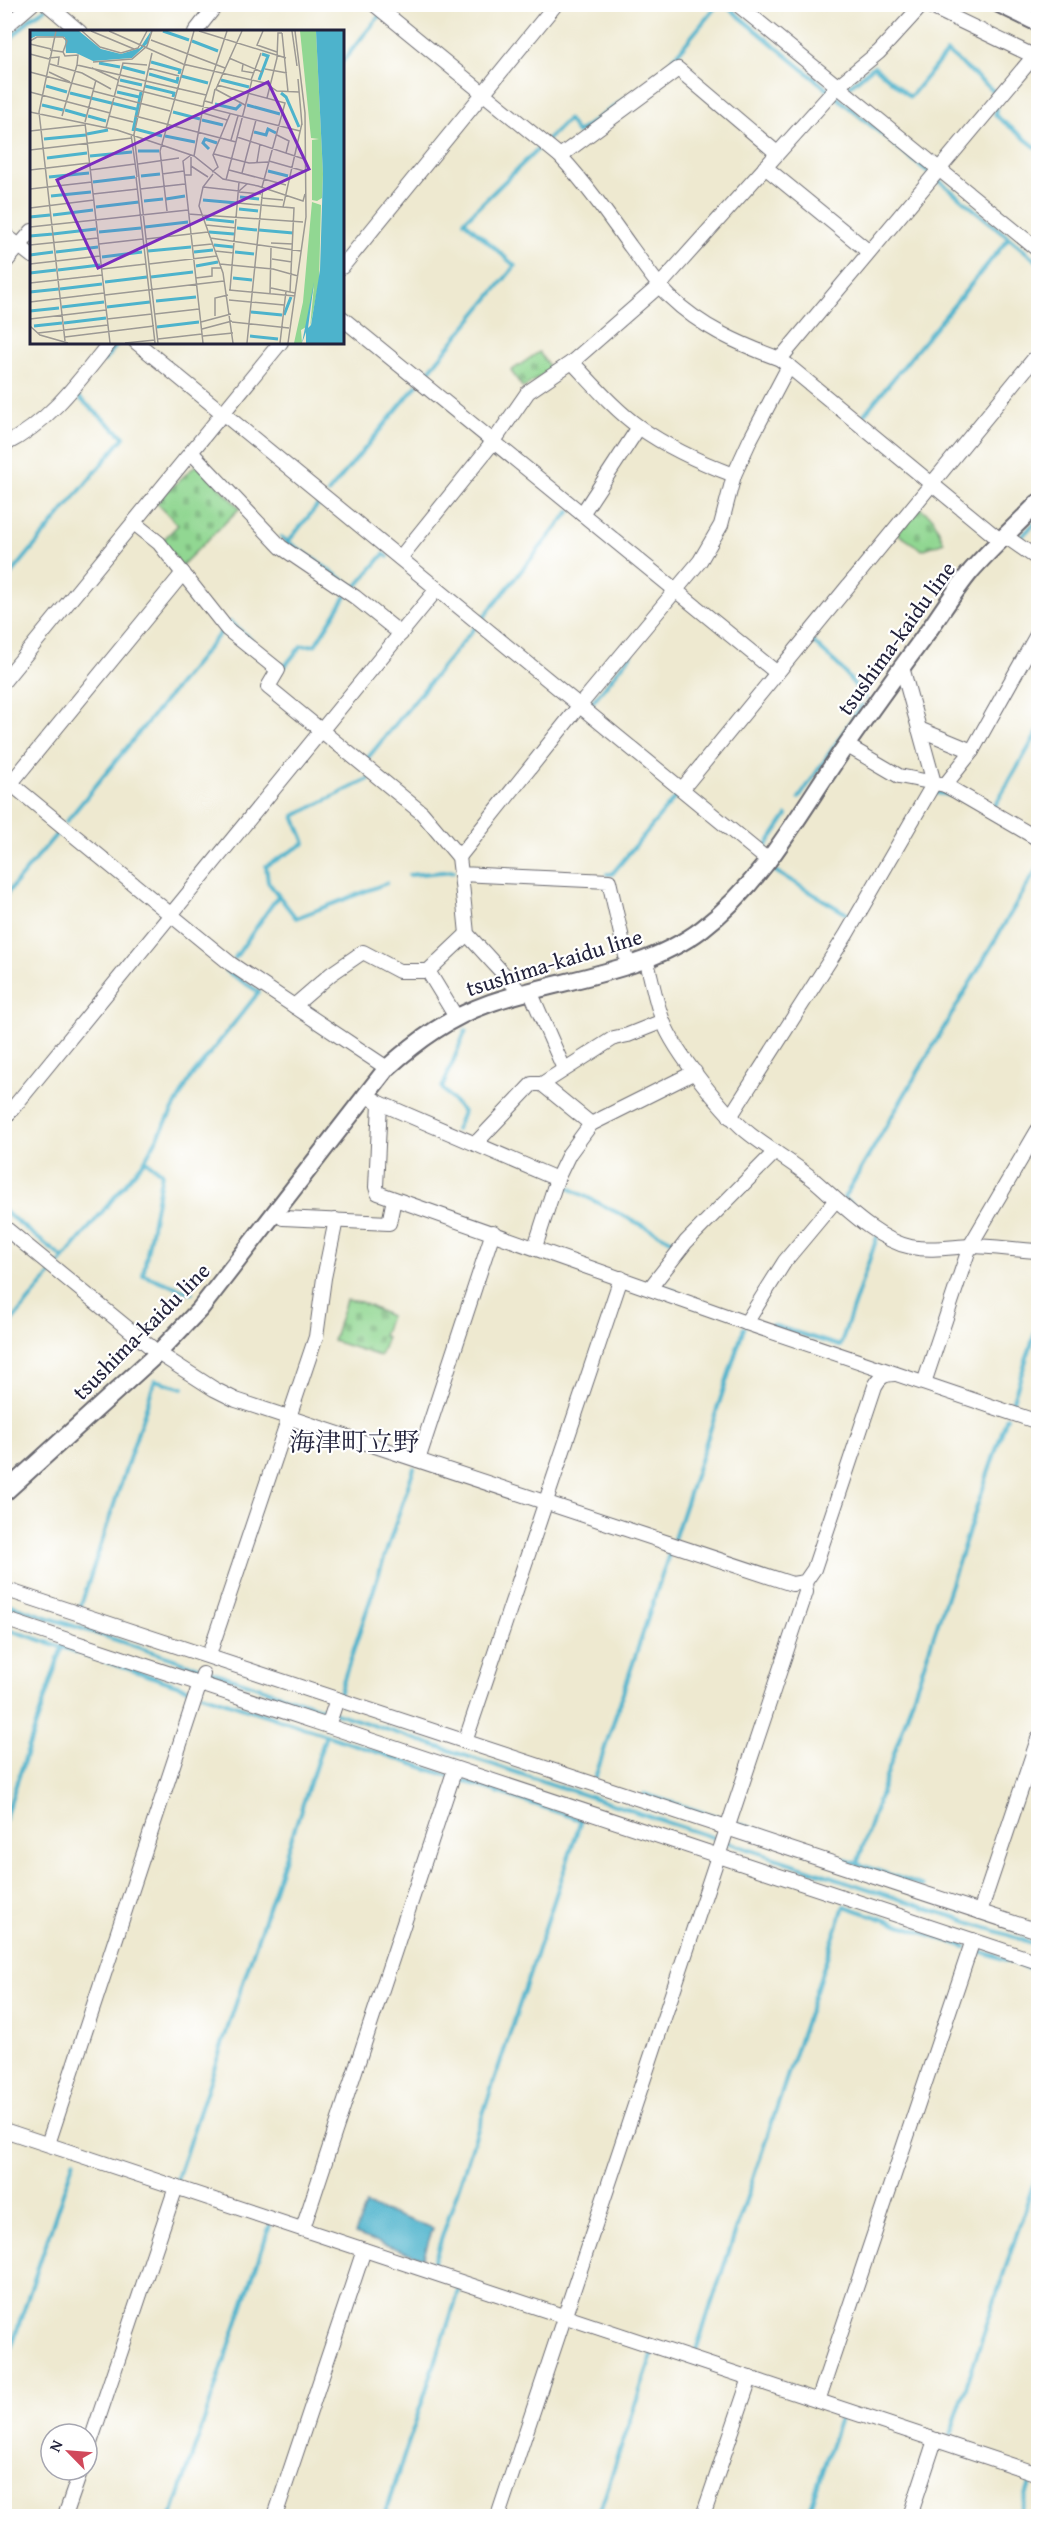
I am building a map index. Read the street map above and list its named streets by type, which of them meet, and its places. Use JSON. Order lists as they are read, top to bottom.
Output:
{
  "streets": {
    "main road": ["tsushima-kaidu line"]
  },
  "districts": ["海津町立野"],
  "north": "top left"
}
